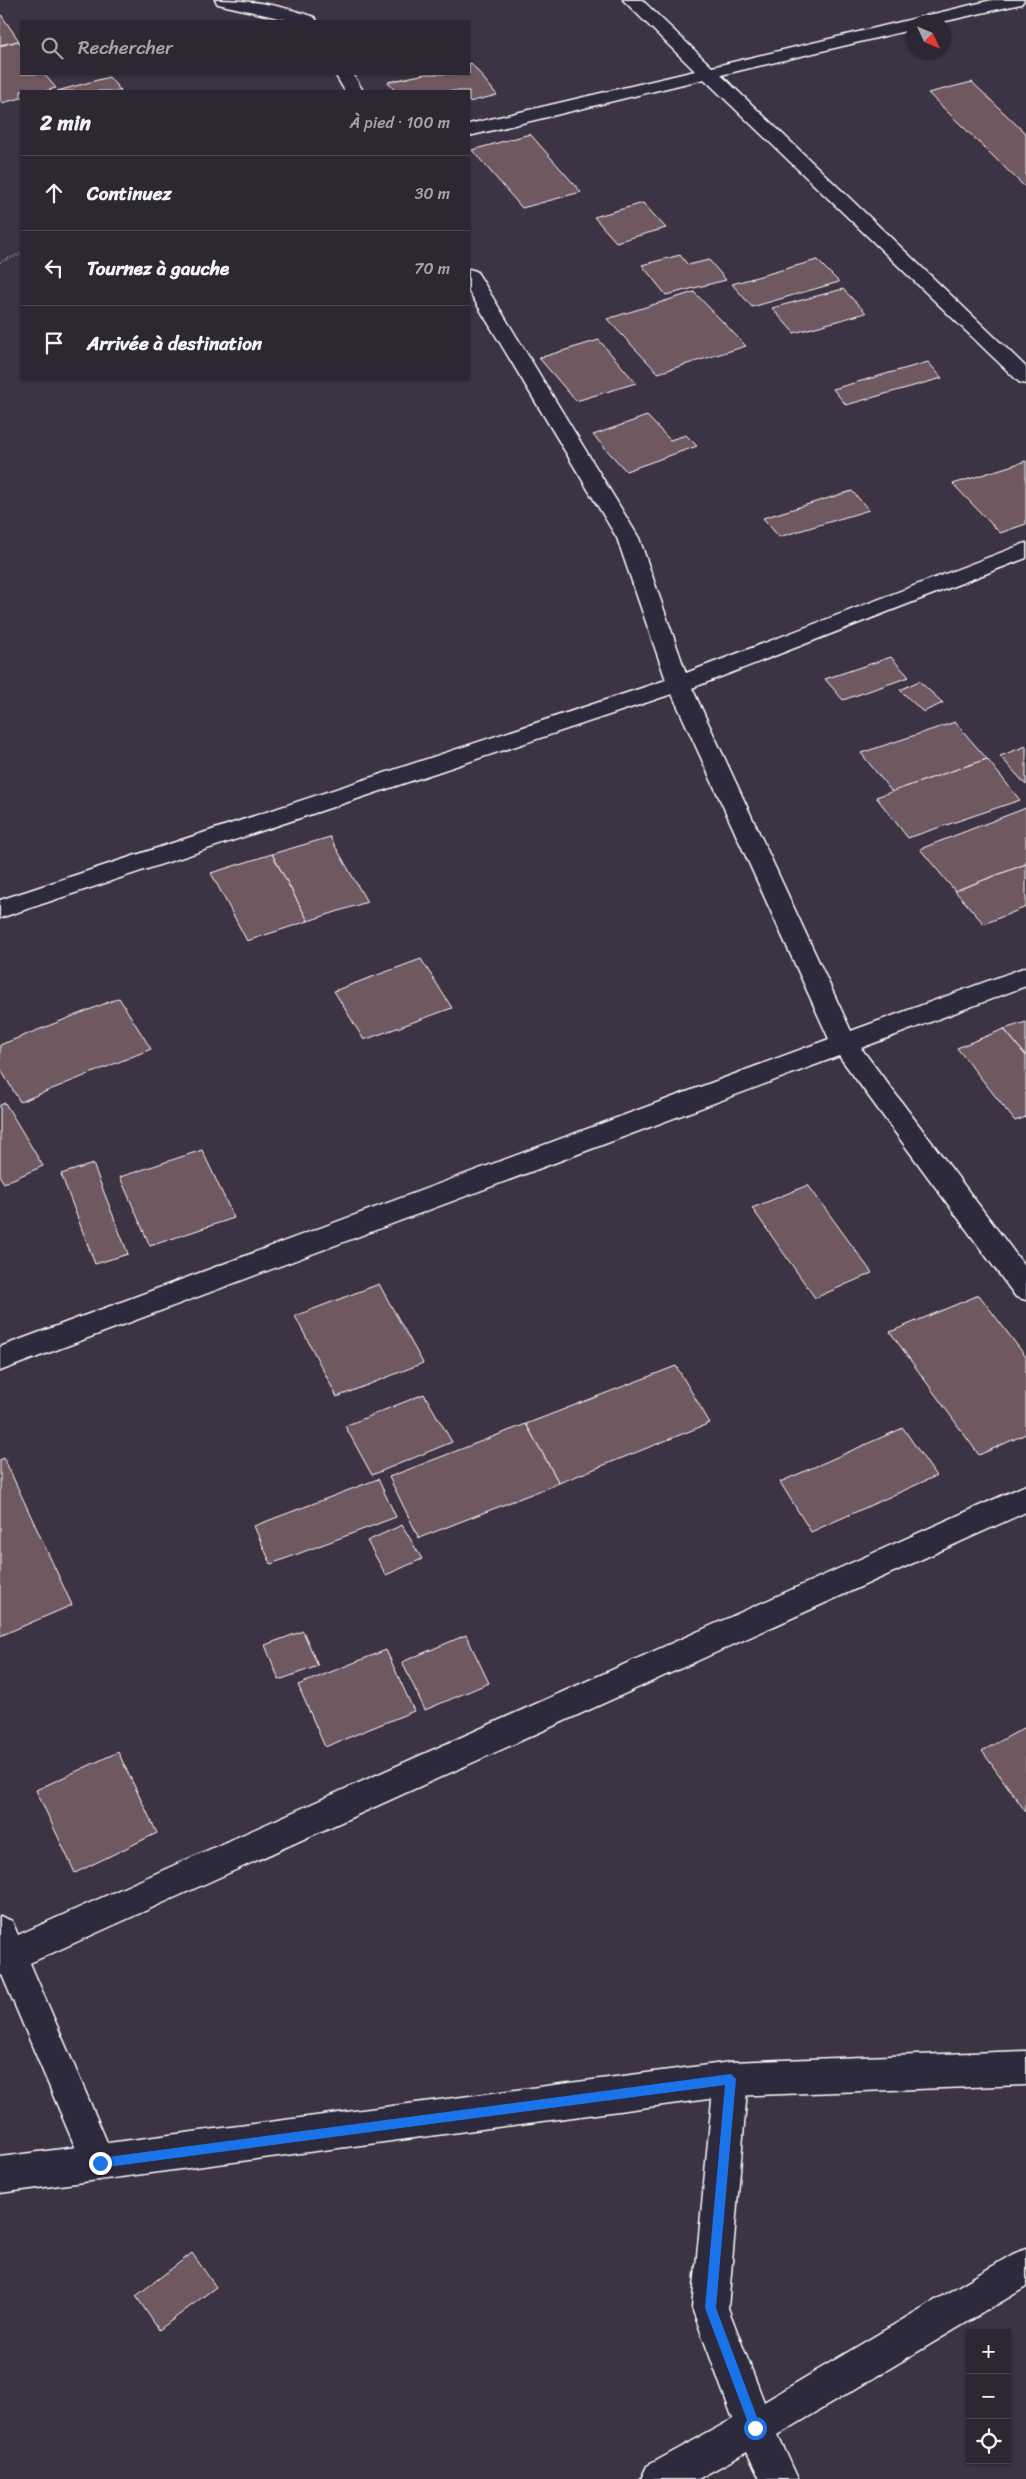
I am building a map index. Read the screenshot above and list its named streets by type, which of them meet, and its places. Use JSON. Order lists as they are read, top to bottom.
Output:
{
  "north": "bottom right",
  "page": {
    "search": "Rechercher",
    "heading": ["2 min", "À pied · 100 m"],
    "list": [
      ["Continuez", "30 m"],
      ["Tournez à gauche", "70 m"],
      "Arrivée à destination"
    ],
    "map_buttons": ["+", "−"]
  }
}
